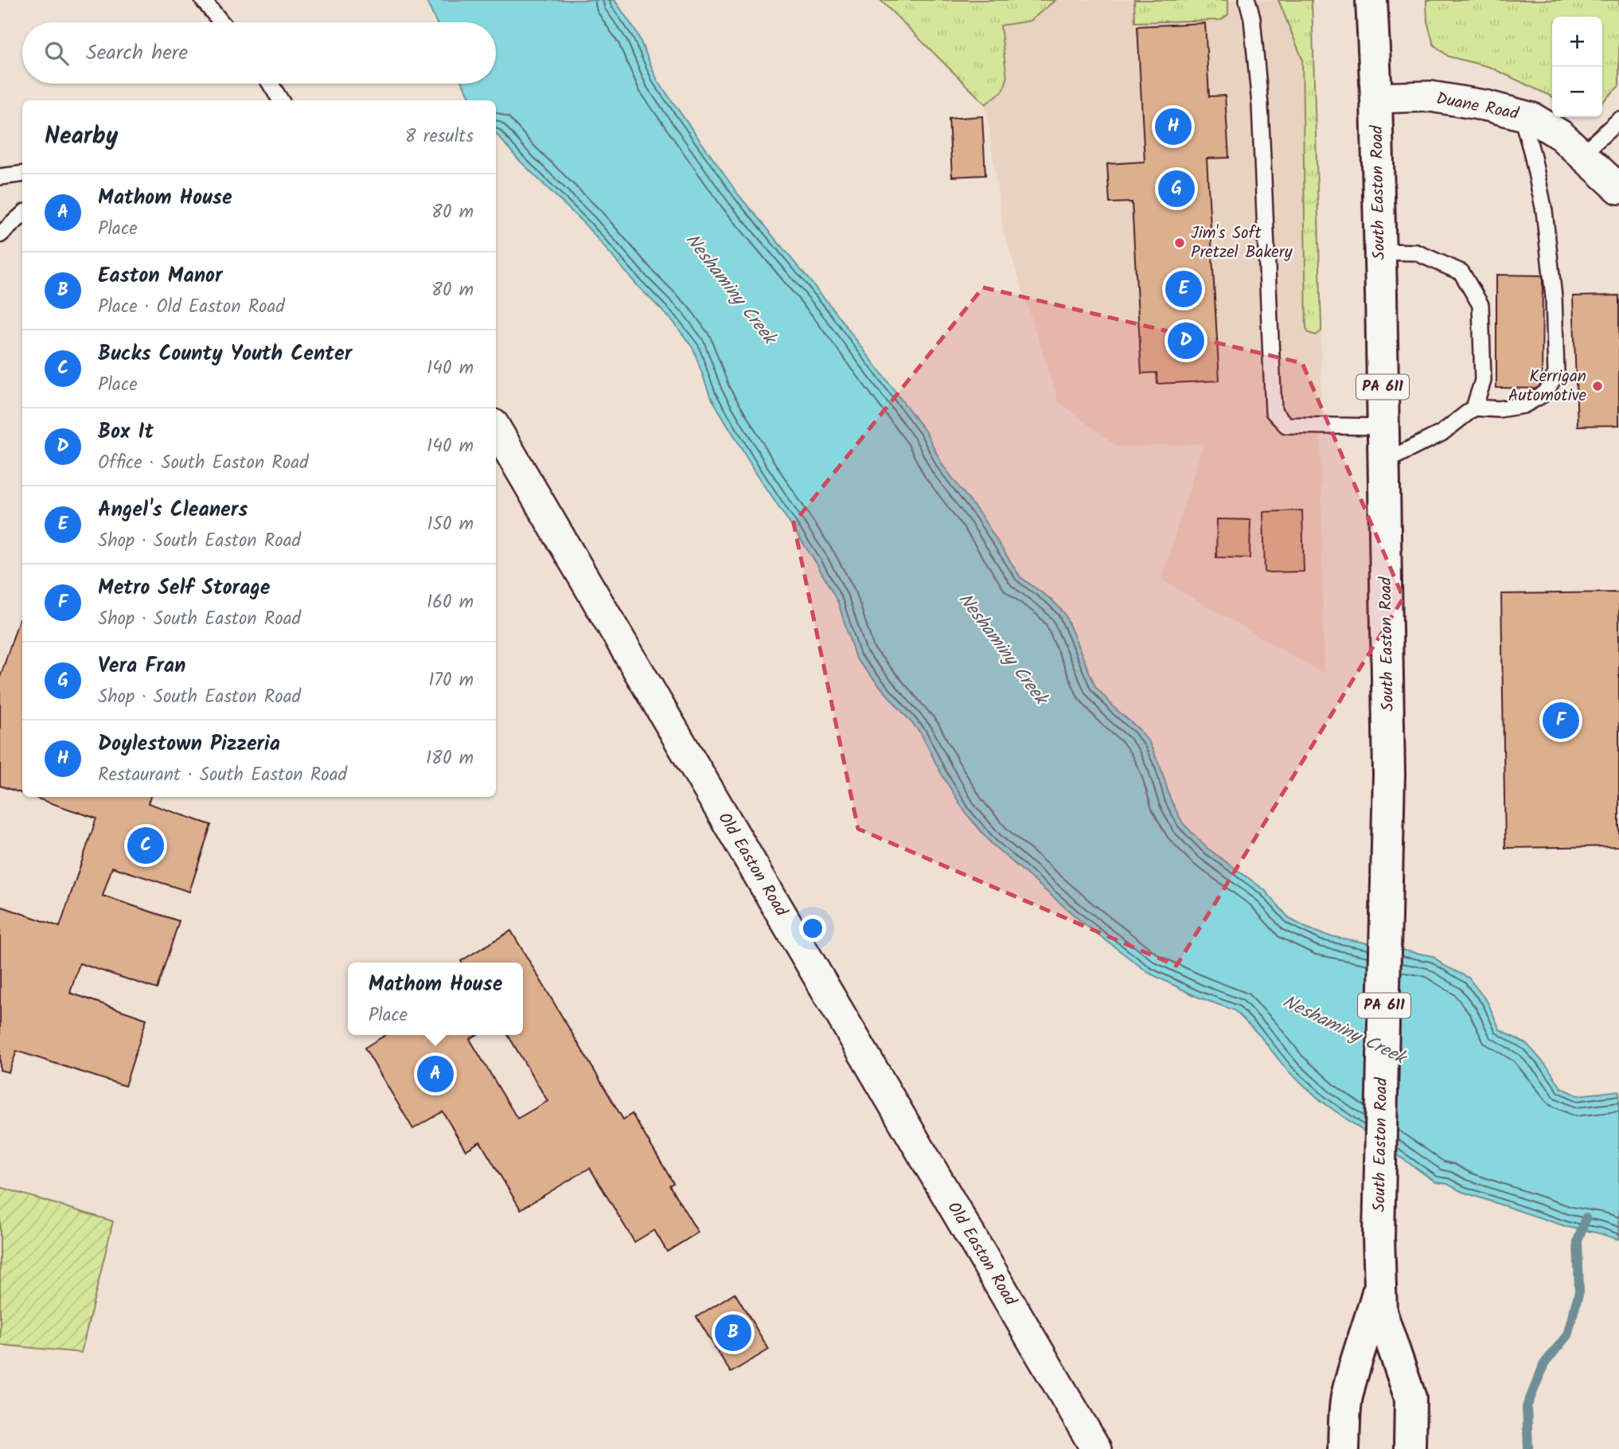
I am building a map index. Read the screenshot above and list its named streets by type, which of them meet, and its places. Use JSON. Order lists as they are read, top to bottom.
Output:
{
  "streets": {
    "highway": ["South Easton Road", "PA 611"],
    "street": ["Duane Road", "Old Easton Road"]
  },
  "crossings": [
    ["Duane Road", "South Easton Road"]
  ],
  "water": ["Neshaminy Creek"],
  "places": ["Jim's Soft Pretzel Bakery", "Kerrigan Automotive"],
  "page": {
    "map_buttons": ["+", "−"],
    "search": "Search here",
    "heading": ["Nearby", "8 results"],
    "pins": [
      "H",
      "G",
      "E",
      "D",
      "F",
      "C",
      "A",
      "B"
    ],
    "list": [
      {
        "mark": "A",
        "name": "Mathom House",
        "note": "Place",
        "value": "80 m"
      },
      {
        "mark": "B",
        "name": "Easton Manor",
        "note": "Place · Old Easton Road",
        "value": "80 m"
      },
      {
        "mark": "C",
        "name": "Bucks County Youth Center",
        "note": "Place",
        "value": "140 m"
      },
      {
        "mark": "D",
        "name": "Box It",
        "note": "Office · South Easton Road",
        "value": "140 m"
      },
      {
        "mark": "E",
        "name": "Angel's Cleaners",
        "note": "Shop · South Easton Road",
        "value": "150 m"
      },
      {
        "mark": "F",
        "name": "Metro Self Storage",
        "note": "Shop · South Easton Road",
        "value": "160 m"
      },
      {
        "mark": "G",
        "name": "Vera Fran",
        "note": "Shop · South Easton Road",
        "value": "170 m"
      },
      {
        "mark": "H",
        "name": "Doylestown Pizzeria",
        "note": "Restaurant · South Easton Road",
        "value": "180 m"
      }
    ],
    "popup": ["Mathom House", "Place"]
  }
}
